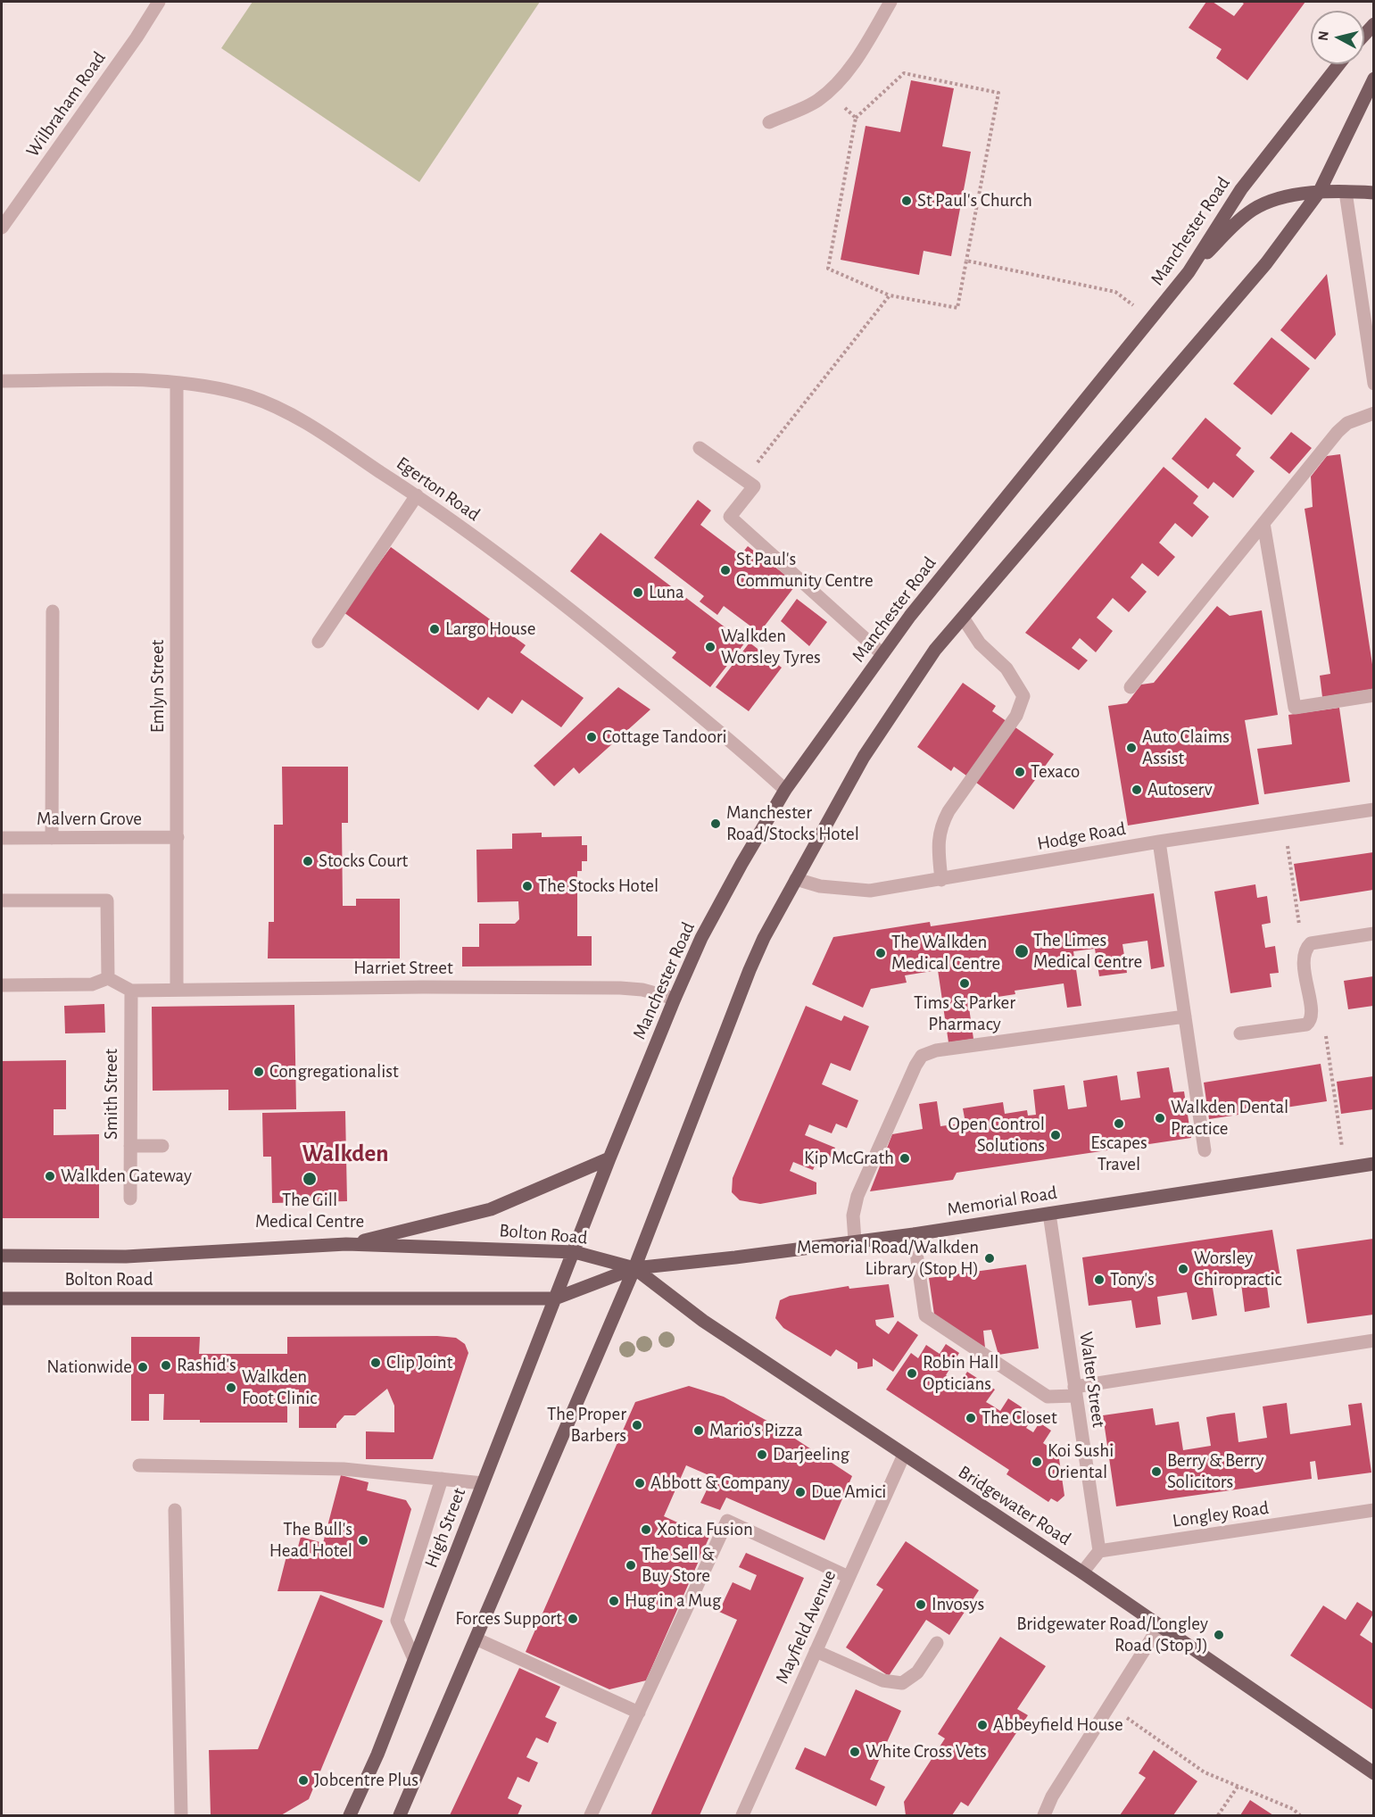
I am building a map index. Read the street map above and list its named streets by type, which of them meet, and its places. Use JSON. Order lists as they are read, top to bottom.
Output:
{
  "streets": {
    "main road": [
      "Manchester Road",
      "Memorial Road",
      "Bolton Road",
      "Bridgewater Road",
      "High Street"
    ],
    "street": [
      "Wilbraham Road",
      "Egerton Road",
      "Emlyn Street",
      "Malvern Grove",
      "Hodge Road",
      "Harriet Street",
      "Smith Street",
      "Walter Street",
      "Longley Road",
      "Mayfield Avenue"
    ]
  },
  "crossings": [
    ["Manchester Road", "Egerton Road"],
    ["Manchester Road", "Harriet Street"],
    ["Manchester Road", "Bolton Road"],
    ["Manchester Road", "High Street"],
    ["Egerton Road", "Emlyn Street"],
    ["Emlyn Street", "Malvern Grove"],
    ["Emlyn Street", "Harriet Street"],
    ["Harriet Street", "Smith Street"],
    ["Memorial Road", "Bolton Road"],
    ["Memorial Road", "Walter Street"],
    ["Memorial Road", "Bridgewater Road"],
    ["Bolton Road", "Bridgewater Road"],
    ["Bolton Road", "High Street"],
    ["Walter Street", "Longley Road"],
    ["Bridgewater Road", "Mayfield Avenue"]
  ],
  "districts": ["Walkden"],
  "places": [
    "St Paul's Church",
    "St Paul's Community Centre",
    "Luna",
    "Largo House",
    "Walkden Worsley Tyres",
    "Cottage Tandoori",
    "Auto Claims Assist",
    "Texaco",
    "Autoserv",
    "Manchester Road/Stocks Hotel",
    "Stocks Court",
    "The Stocks Hotel",
    "The Limes Medical Centre",
    "The Walkden Medical Centre",
    "Tims & Parker Pharmacy",
    "Congregationalist",
    "Walkden Dental Practice",
    "Escapes Travel",
    "Open Control Solutions",
    "Kip McGrath",
    "Walkden Gateway",
    "The Gill Medical Centre",
    "Memorial Road/Walkden Library (Stop H)",
    "Worsley Chiropractic",
    "Tony's",
    "Clip Joint",
    "Rashid's",
    "Nationwide",
    "Robin Hall Opticians",
    "Walkden Foot Clinic",
    "The Closet",
    "The Proper Barbers",
    "Mario's Pizza",
    "Darjeeling",
    "Koi Sushi Oriental",
    "Berry & Berry Solicitors",
    "Abbott & Company",
    "Due Amici",
    "Xotica Fusion",
    "The Bull's Head Hotel",
    "The Sell & Buy Store",
    "Hug in a Mug",
    "Invosys",
    "Forces Support",
    "Bridgewater Road/Longley Road (Stop J)",
    "Abbeyfield House",
    "White Cross Vets",
    "Jobcentre Plus"
  ],
  "north": "left"
}
